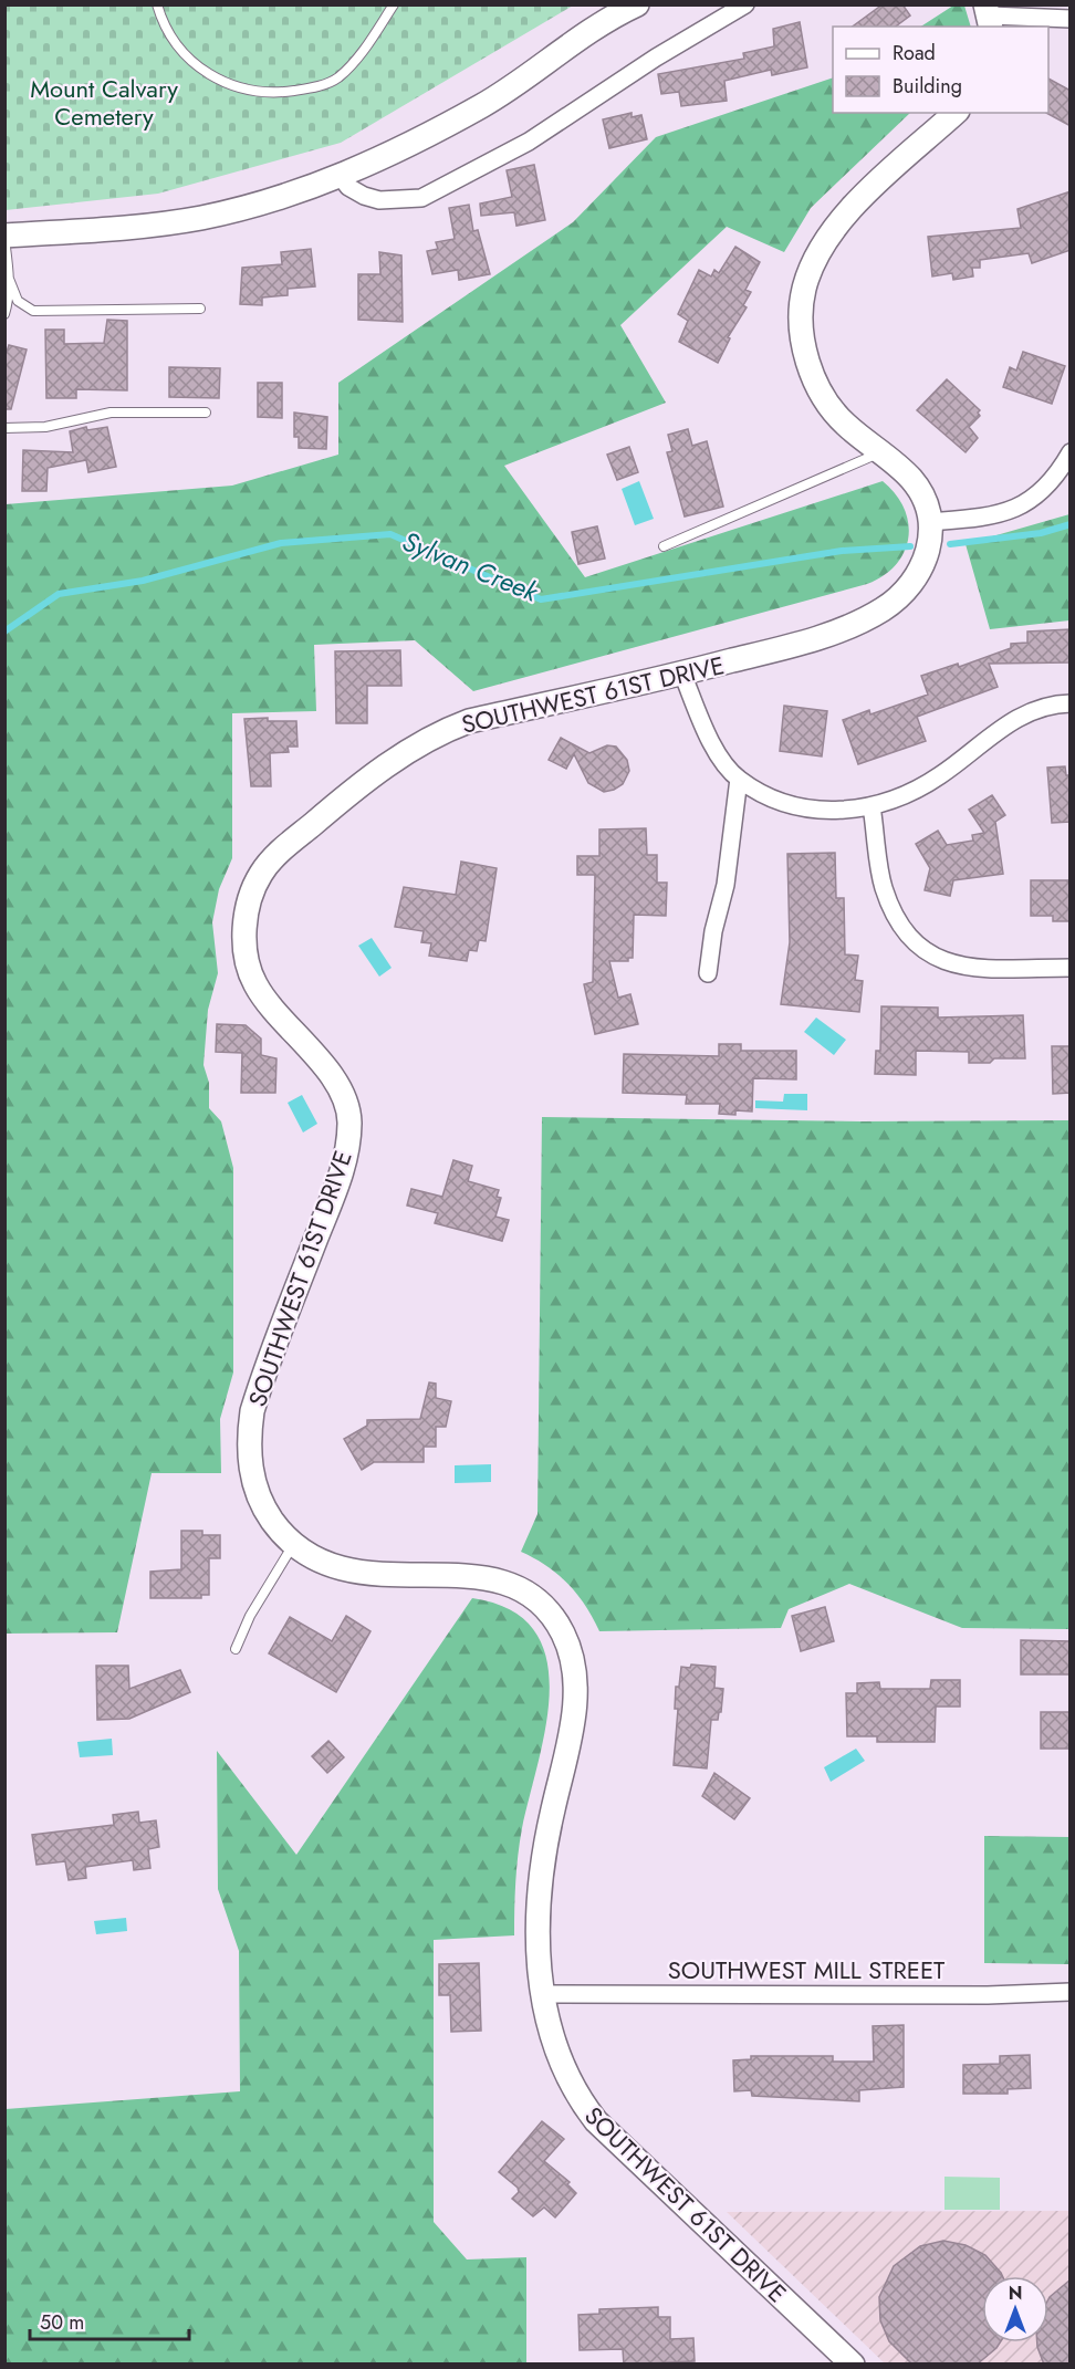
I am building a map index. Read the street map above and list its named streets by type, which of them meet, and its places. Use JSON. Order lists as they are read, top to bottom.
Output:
{
  "streets": {
    "street": ["SOUTHWEST 61ST DRIVE", "SOUTHWEST MILL STREET"]
  },
  "crossings": [
    ["SOUTHWEST 61ST DRIVE", "SOUTHWEST MILL STREET"]
  ],
  "water": ["Sylvan Creek"],
  "parks": ["Mount Calvary Cemetery"],
  "legend": ["Road", "Building"],
  "scale_bar": "50 m",
  "north": "top"
}
